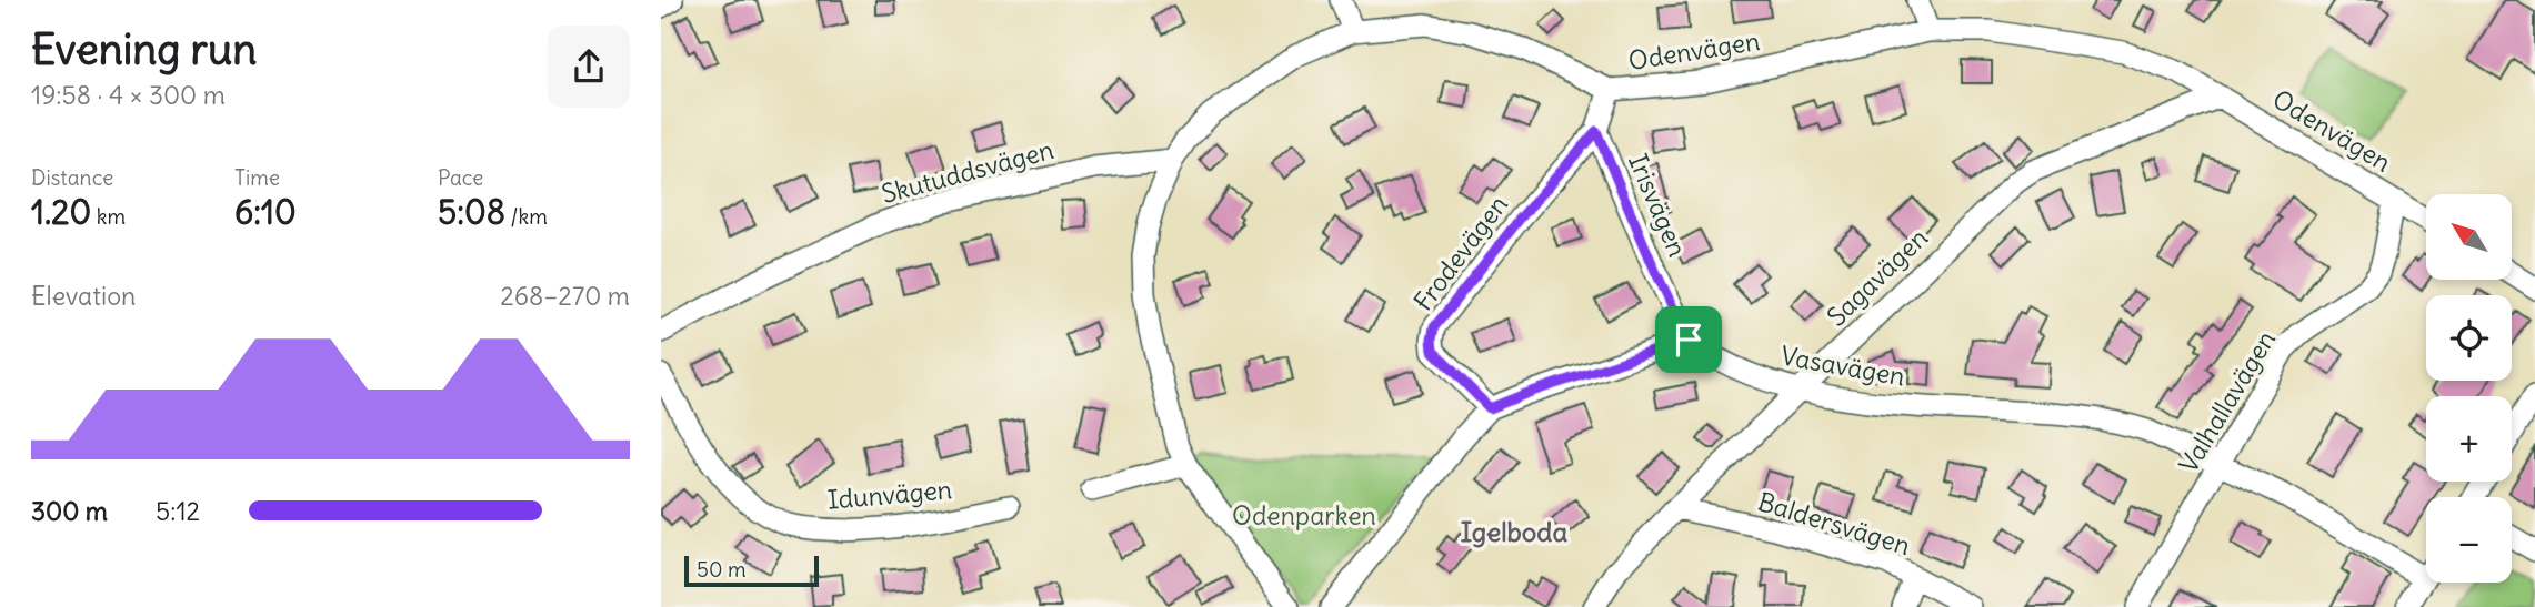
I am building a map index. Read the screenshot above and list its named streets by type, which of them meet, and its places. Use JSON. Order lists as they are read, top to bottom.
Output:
{
  "streets": {
    "street": [
      "Odenvägen",
      "Skutuddsvägen",
      "Irisvägen",
      "Frodevägen",
      "Sagavägen",
      "Vasavägen",
      "Valhallavägen",
      "Idunvägen",
      "Baldersvägen"
    ]
  },
  "crossings": [
    ["Odenvägen", "Skutuddsvägen"],
    ["Odenvägen", "Sagavägen"],
    ["Odenvägen", "Valhallavägen"],
    ["Irisvägen", "Frodevägen"],
    ["Irisvägen", "Vasavägen"],
    ["Sagavägen", "Vasavägen"],
    ["Sagavägen", "Baldersvägen"],
    ["Vasavägen", "Valhallavägen"]
  ],
  "districts": ["Igelboda"],
  "parks": ["Odenparken"],
  "scale_bar": "50 m",
  "north": "top left",
  "page": {
    "heading": ["Evening run", "19:58 · 4 × 300 m"],
    "stats": [
      ["Distance", "1.20 km"],
      ["Time", "6:10"],
      ["Pace", "5:08 /km"]
    ],
    "map_buttons": ["+", "−"],
    "chart": ["Elevation", "268–270 m"],
    "list": [
      {
        "name": "300 m",
        "note": "5:12"
      }
    ],
    "scale": "50 m"
  }
}
